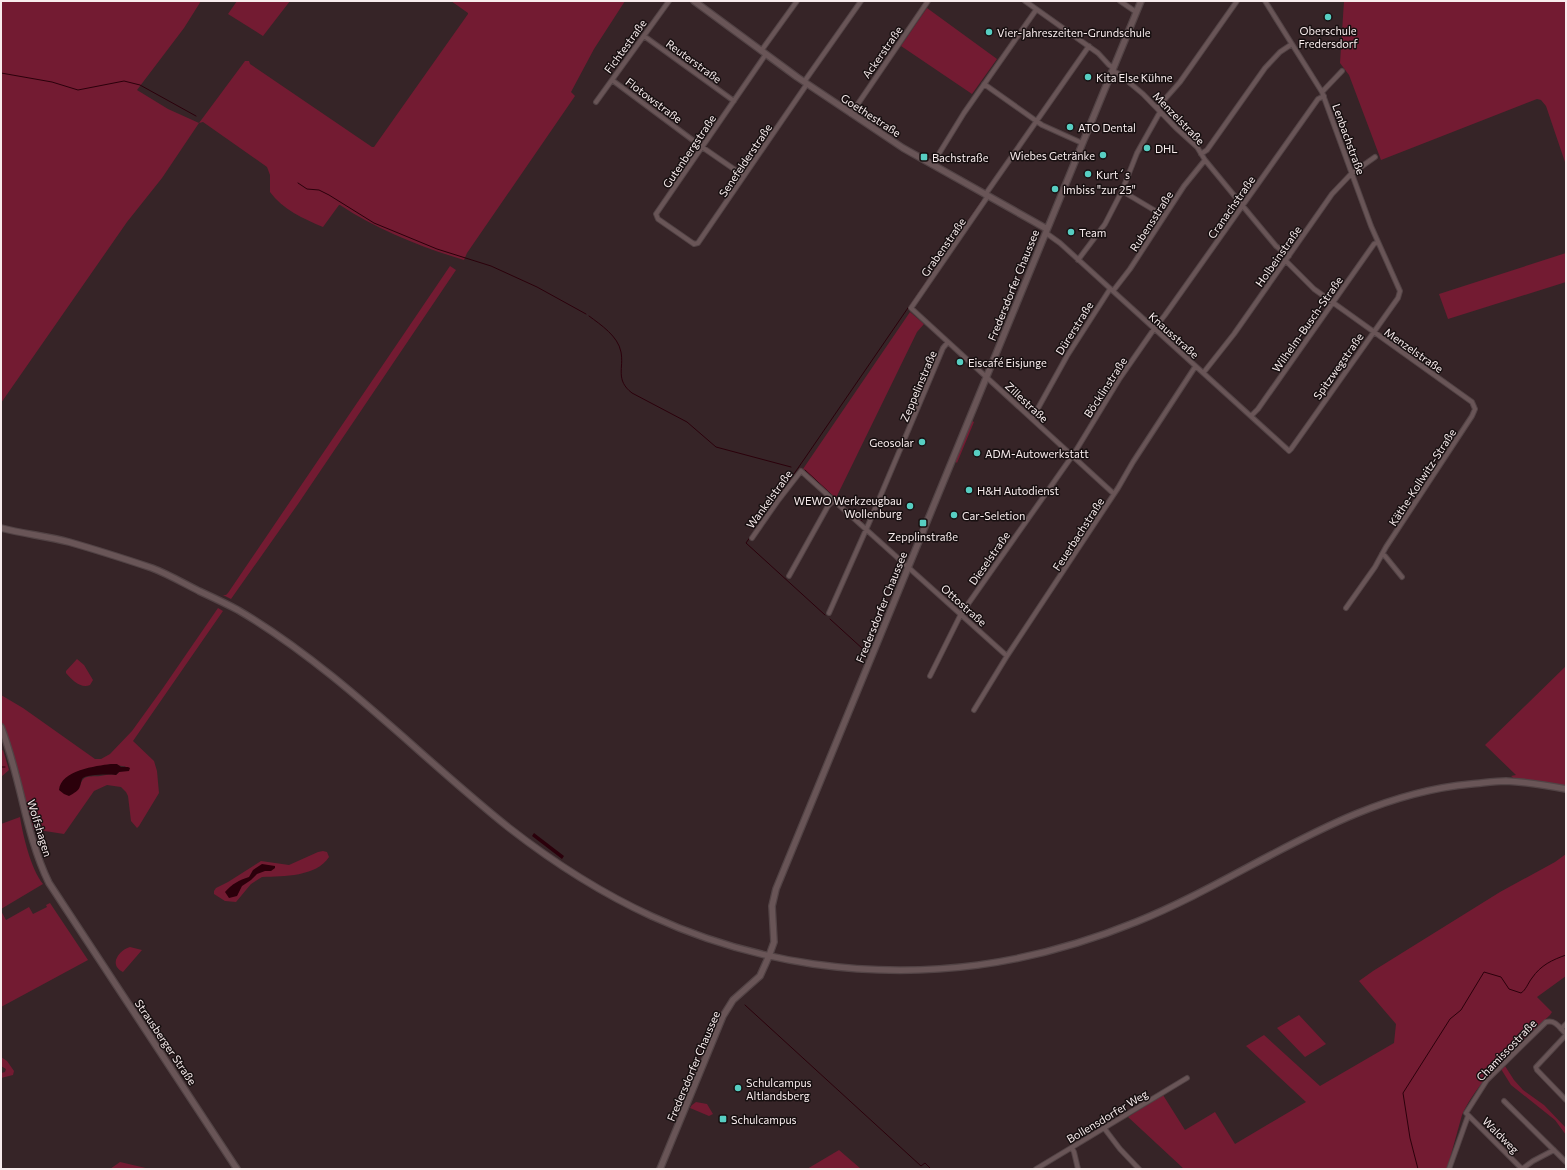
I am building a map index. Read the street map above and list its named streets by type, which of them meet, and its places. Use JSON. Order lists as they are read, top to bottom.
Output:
{
  "streets": {
    "main road": [
      "Goethestraße",
      "Fredersdorfer Chaussee",
      "Wolfshagen",
      "Strausberger Straße"
    ],
    "street": [
      "Fichtestraße",
      "Ackerstraße",
      "Reuterstraße",
      "Flotowstraße",
      "Menzelstraße",
      "Lenbachstraße",
      "Gutenbergstraße",
      "Senefelderstraße",
      "Cranachstraße",
      "Rubensstraße",
      "Grabenstraße",
      "Holbeinstraße",
      "Wilhelm-Busch-Straße",
      "Dürerstraße",
      "Knausstraße",
      "Spitzwegstraße",
      "Zeppelinstraße",
      "Böcklinstraße",
      "Zillestraße",
      "Käthe-Kollwitz-Straße",
      "Wankelstraße",
      "Feuerbachstraße",
      "Dieselstraße",
      "Ottostraße",
      "Chamissostraße",
      "Bollensdorfer Weg",
      "Waldweg"
    ]
  },
  "crossings": [
    ["Fichtestraße", "Reuterstraße"],
    ["Fichtestraße", "Flotowstraße"],
    ["Ackerstraße", "Goethestraße"],
    ["Reuterstraße", "Gutenbergstraße"],
    ["Flotowstraße", "Gutenbergstraße"],
    ["Flotowstraße", "Senefelderstraße"],
    ["Goethestraße", "Gutenbergstraße"],
    ["Goethestraße", "Senefelderstraße"],
    ["Goethestraße", "Grabenstraße"],
    ["Goethestraße", "Fredersdorfer Chaussee"],
    ["Goethestraße", "Knausstraße"],
    ["Menzelstraße", "Cranachstraße"],
    ["Menzelstraße", "Rubensstraße"],
    ["Menzelstraße", "Grabenstraße"],
    ["Menzelstraße", "Holbeinstraße"],
    ["Menzelstraße", "Fredersdorfer Chaussee"],
    ["Menzelstraße", "Wilhelm-Busch-Straße"],
    ["Menzelstraße", "Spitzwegstraße"],
    ["Menzelstraße", "Käthe-Kollwitz-Straße"],
    ["Lenbachstraße", "Cranachstraße"],
    ["Lenbachstraße", "Holbeinstraße"],
    ["Lenbachstraße", "Wilhelm-Busch-Straße"],
    ["Lenbachstraße", "Spitzwegstraße"],
    ["Gutenbergstraße", "Senefelderstraße"],
    ["Cranachstraße", "Knausstraße"],
    ["Cranachstraße", "Böcklinstraße"],
    ["Rubensstraße", "Dürerstraße"],
    ["Rubensstraße", "Knausstraße"],
    ["Grabenstraße", "Zillestraße"],
    ["Holbeinstraße", "Knausstraße"],
    ["Fredersdorfer Chaussee", "Knausstraße"],
    ["Fredersdorfer Chaussee", "Zillestraße"],
    ["Fredersdorfer Chaussee", "Wankelstraße"],
    ["Fredersdorfer Chaussee", "Ottostraße"],
    ["Wilhelm-Busch-Straße", "Knausstraße"],
    ["Dürerstraße", "Knausstraße"],
    ["Dürerstraße", "Zillestraße"],
    ["Knausstraße", "Spitzwegstraße"],
    ["Knausstraße", "Böcklinstraße"],
    ["Knausstraße", "Feuerbachstraße"],
    ["Zeppelinstraße", "Zillestraße"],
    ["Zeppelinstraße", "Wankelstraße"],
    ["Böcklinstraße", "Zillestraße"],
    ["Böcklinstraße", "Dieselstraße"],
    ["Zillestraße", "Feuerbachstraße"],
    ["Zillestraße", "Dieselstraße"],
    ["Wankelstraße", "Ottostraße"],
    ["Feuerbachstraße", "Ottostraße"],
    ["Dieselstraße", "Ottostraße"],
    ["Wolfshagen", "Strausberger Straße"],
    ["Chamissostraße", "Waldweg"]
  ],
  "places": {
    "other": [
      "Oberschule Fredersdorf",
      "Vier-Jahreszeiten-Grundschule",
      "Kita Else Kühne",
      "ATO Dental",
      "DHL",
      "Wiebes Getränke",
      "Kurt´s",
      "Imbiss \"zur 25\"",
      "Team",
      "Eiscafé Eisjunge",
      "Geosolar",
      "ADM-Autowerkstatt",
      "H&H Autodienst",
      "WEWO Werkzeugbau Wollenburg",
      "Car-Seletion",
      "Schulcampus Altlandsberg"
    ],
    "transit": ["Bachstraße", "Zepplinstraße", "Schulcampus"]
  }
}
